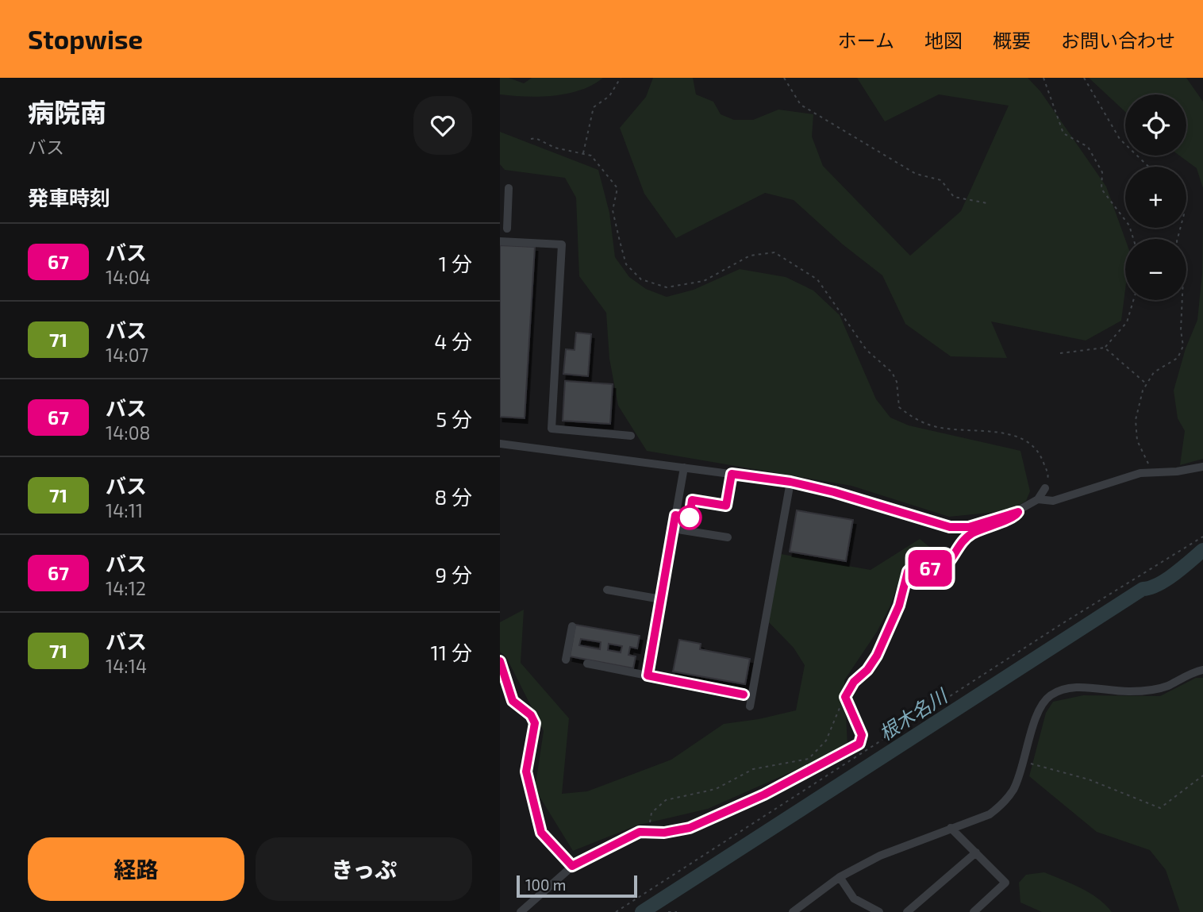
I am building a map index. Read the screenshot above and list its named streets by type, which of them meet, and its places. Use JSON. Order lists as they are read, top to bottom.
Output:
{
  "water": ["根木名川"],
  "lines": ["bus line 67"],
  "scale_bar": "100 m",
  "page": {
    "header": "Stopwise",
    "nav": [
      "ホーム",
      "地図",
      "概要",
      "お問い合わせ"
    ],
    "heading": [
      ["病院南", "バス"],
      "発車時刻"
    ],
    "on_map": "67",
    "map_buttons": ["+", "−"],
    "list": [
      {
        "mark": "67",
        "name": "バス",
        "note": "14:04",
        "value": "1 分"
      },
      {
        "mark": "71",
        "name": "バス",
        "note": "14:07",
        "value": "4 分"
      },
      {
        "mark": "67",
        "name": "バス",
        "note": "14:08",
        "value": "5 分"
      },
      {
        "mark": "71",
        "name": "バス",
        "note": "14:11",
        "value": "8 分"
      },
      {
        "mark": "67",
        "name": "バス",
        "note": "14:12",
        "value": "9 分"
      },
      {
        "mark": "71",
        "name": "バス",
        "note": "14:14",
        "value": "11 分"
      }
    ],
    "buttons": ["経路", "きっぷ"],
    "scale": "100 m"
  }
}
